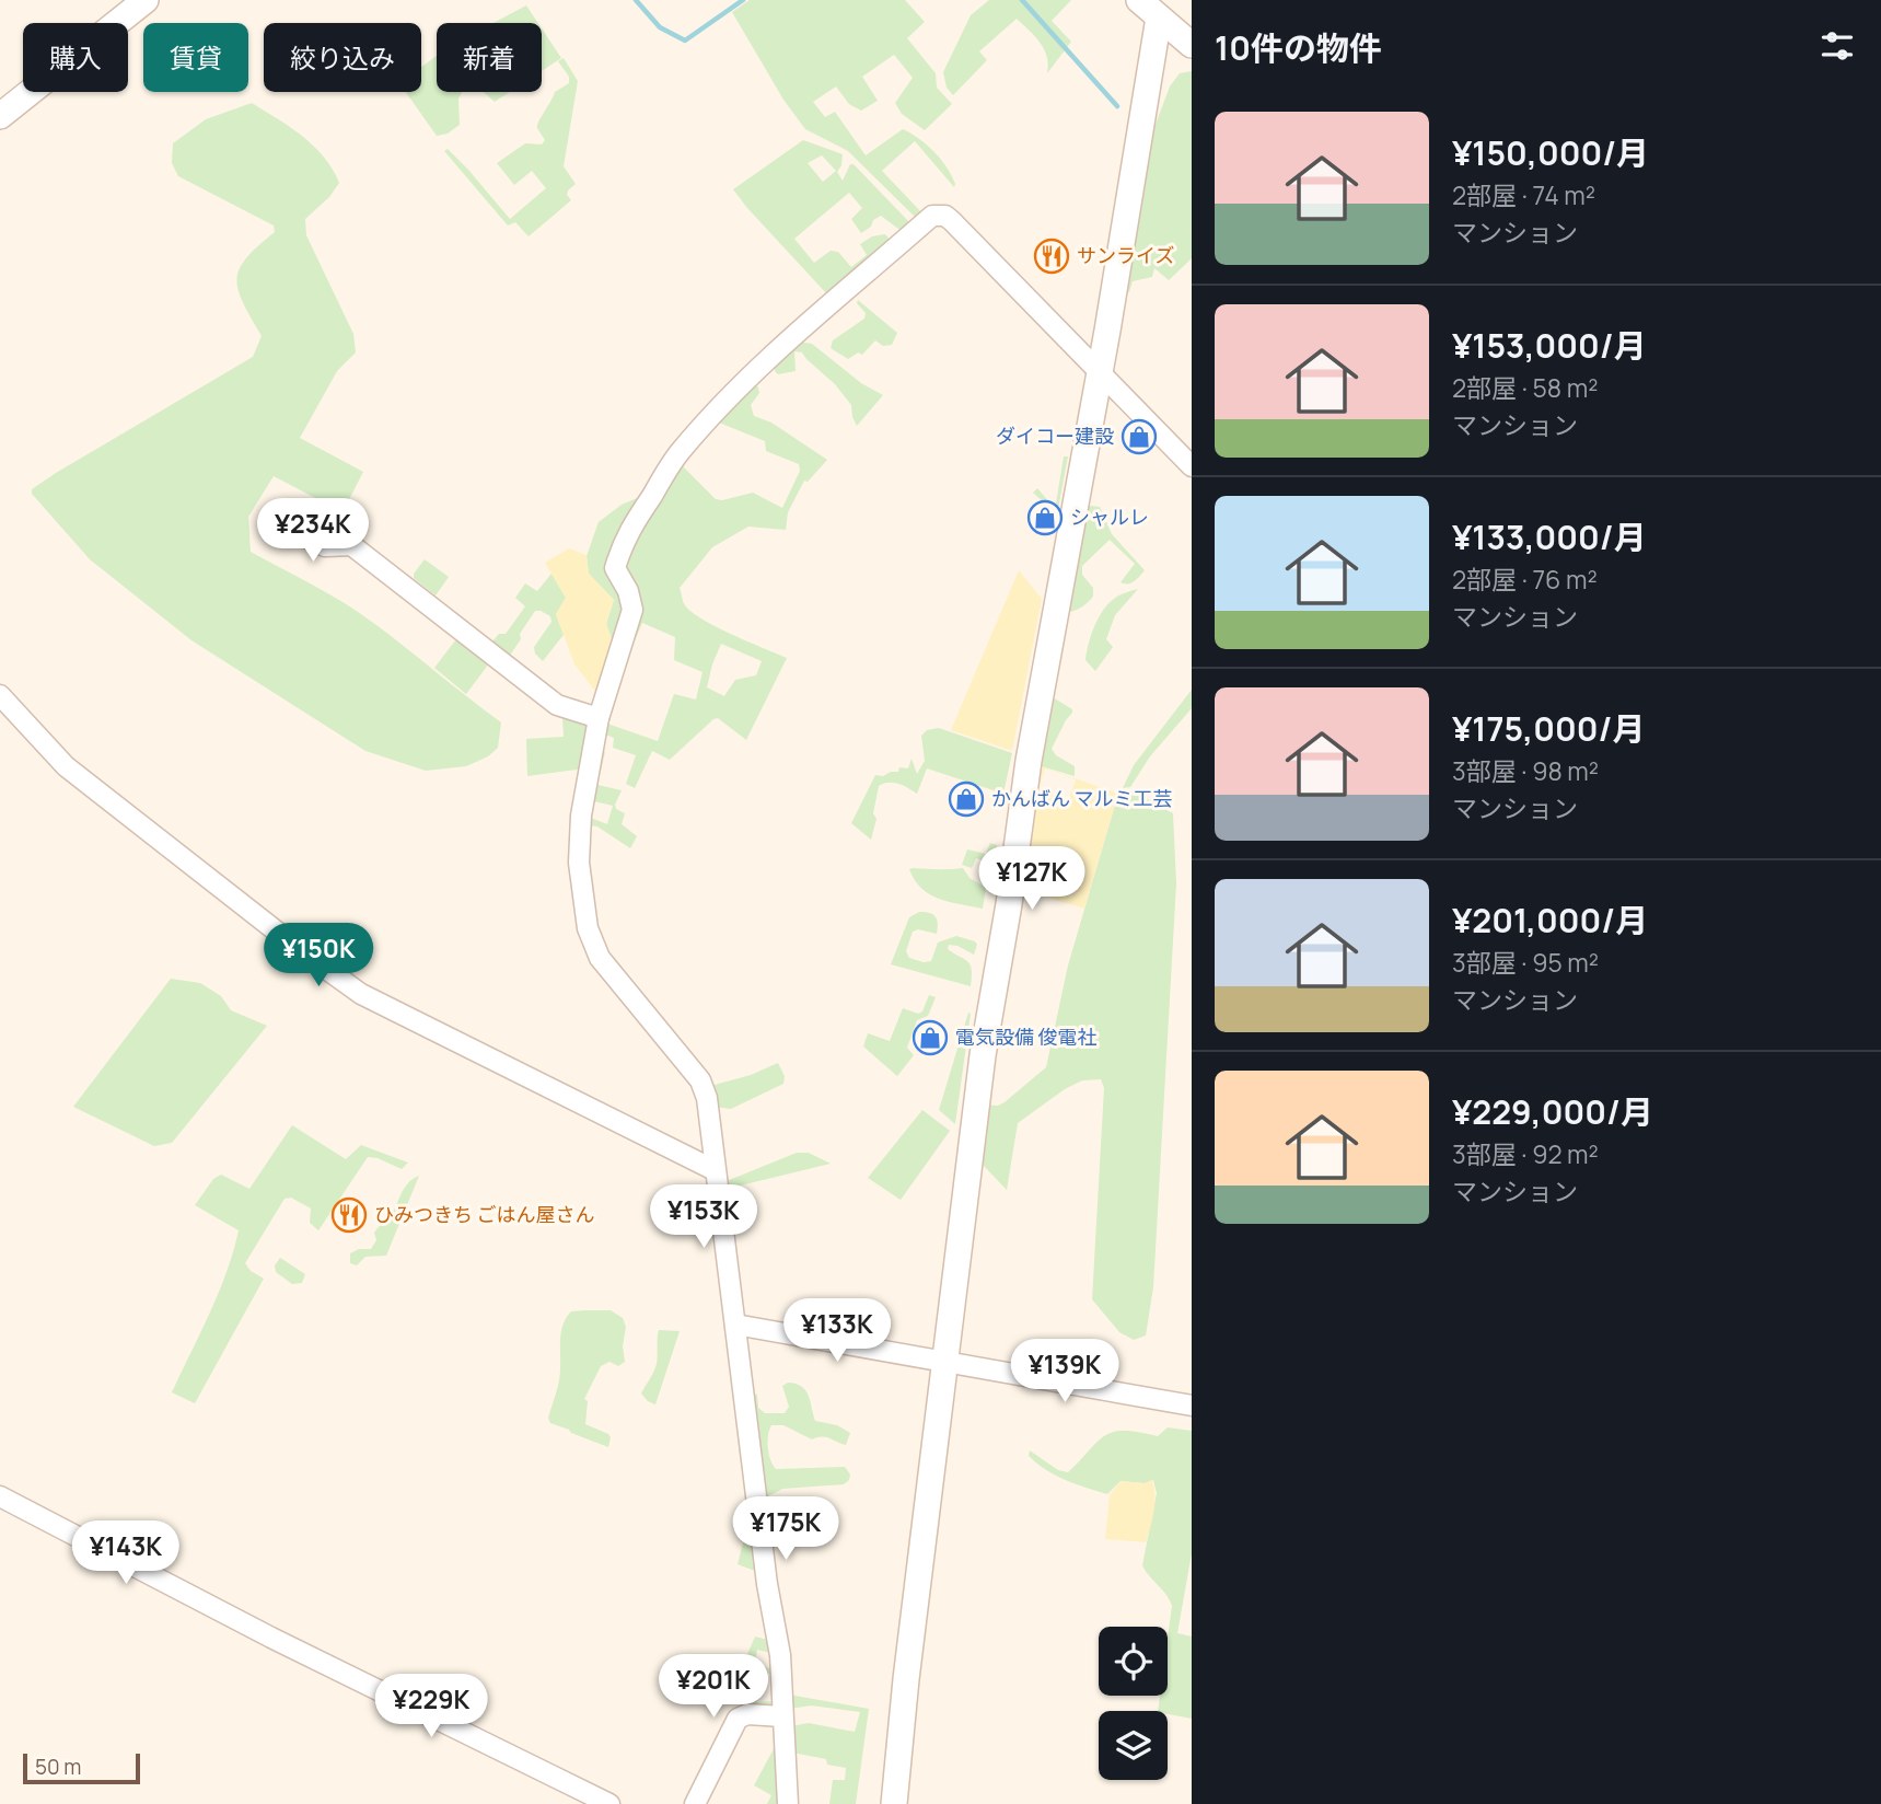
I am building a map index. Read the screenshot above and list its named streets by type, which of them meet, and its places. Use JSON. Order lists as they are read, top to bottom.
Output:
{
  "places": {
    "restaurant": ["サンライズ", "ひみつきち ごはん屋さん"],
    "shop": [
      "ダイコー建設",
      "シャルレ",
      "かんばん マルミ工芸",
      "電気設備 俊電社"
    ]
  },
  "scale_bar": "50 m",
  "page": {
    "heading": "10件の物件",
    "chip": [
      "購入",
      "賃貸",
      "絞り込み",
      "新着"
    ],
    "list": [
      {
        "name": "¥150,000/月",
        "note": "2部屋 · 74 m² · マンション"
      },
      {
        "name": "¥153,000/月",
        "note": "2部屋 · 58 m² · マンション"
      },
      {
        "name": "¥133,000/月",
        "note": "2部屋 · 76 m² · マンション"
      },
      {
        "name": "¥175,000/月",
        "note": "3部屋 · 98 m² · マンション"
      },
      {
        "name": "¥201,000/月",
        "note": "3部屋 · 95 m² · マンション"
      },
      {
        "name": "¥229,000/月",
        "note": "3部屋 · 92 m² · マンション"
      }
    ],
    "price": [
      "¥234K",
      "¥127K",
      "¥150K",
      "¥153K",
      "¥133K",
      "¥139K",
      "¥175K",
      "¥143K",
      "¥201K",
      "¥229K"
    ],
    "scale": "50 m"
  }
}
